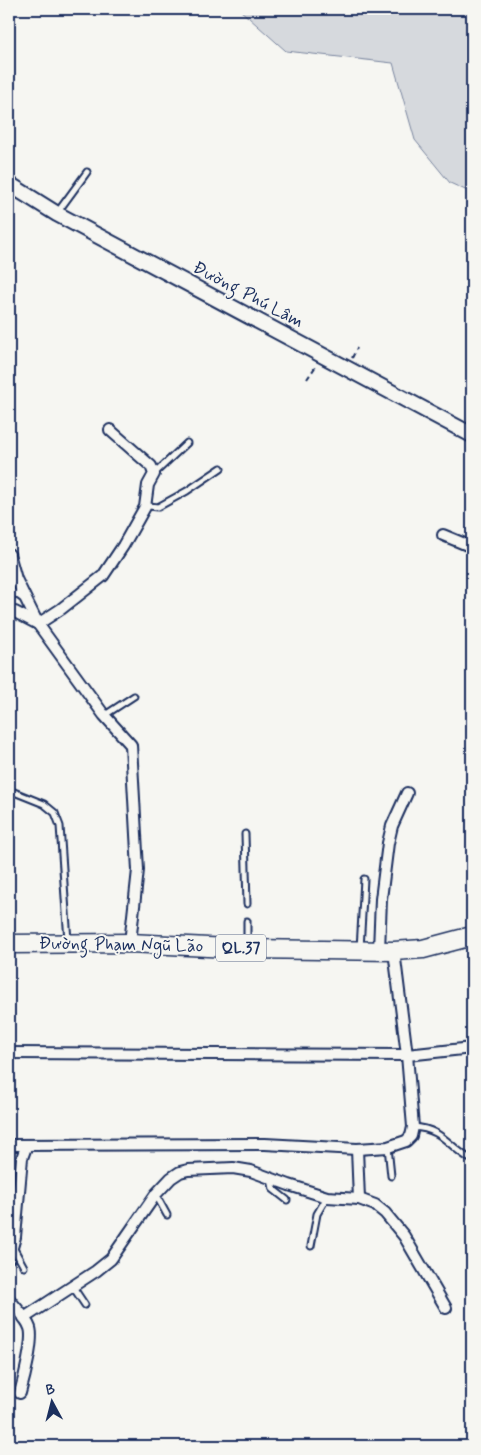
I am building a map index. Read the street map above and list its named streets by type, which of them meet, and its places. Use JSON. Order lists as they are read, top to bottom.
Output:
{
  "streets": {
    "highway": ["Đường Phạm Ngũ Lão", "QL.37"],
    "main road": ["Đường Phú Lâm"]
  },
  "north": "top"
}
